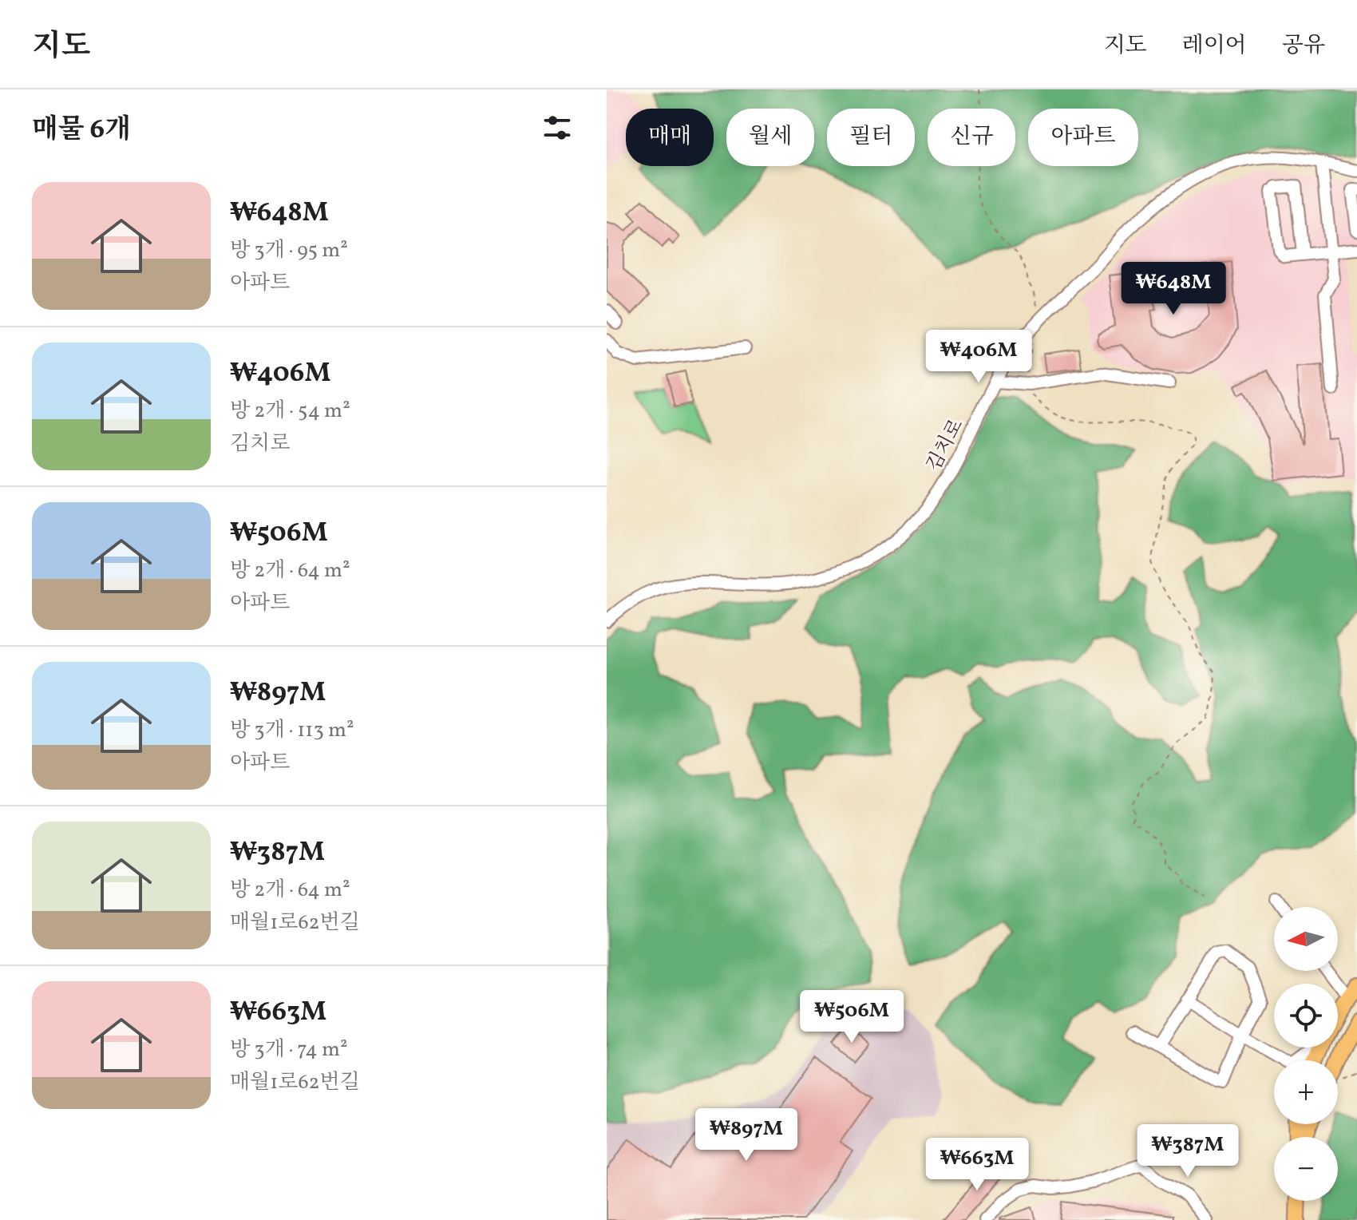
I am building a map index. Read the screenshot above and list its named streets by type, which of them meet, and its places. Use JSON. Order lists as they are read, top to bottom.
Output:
{
  "streets": {
    "street": ["김치로"]
  },
  "north": "left",
  "page": {
    "header": "지도",
    "nav": ["지도", "레이어", "공유"],
    "heading": "매물 6개",
    "chip": [
      "매매",
      "월세",
      "필터",
      "신규",
      "아파트"
    ],
    "list": [
      {
        "name": "₩648M",
        "note": "방 3개 · 95 m² · 아파트"
      },
      {
        "name": "₩406M",
        "note": "방 2개 · 54 m² · 김치로"
      },
      {
        "name": "₩506M",
        "note": "방 2개 · 64 m² · 아파트"
      },
      {
        "name": "₩897M",
        "note": "방 3개 · 113 m² · 아파트"
      },
      {
        "name": "₩387M",
        "note": "방 2개 · 64 m² · 매월1로62번길"
      },
      {
        "name": "₩663M",
        "note": "방 3개 · 74 m² · 매월1로62번길"
      }
    ],
    "price": [
      "₩648M",
      "₩406M",
      "₩506M",
      "₩897M",
      "₩387M",
      "₩663M"
    ],
    "map_buttons": ["+", "−"]
  }
}
